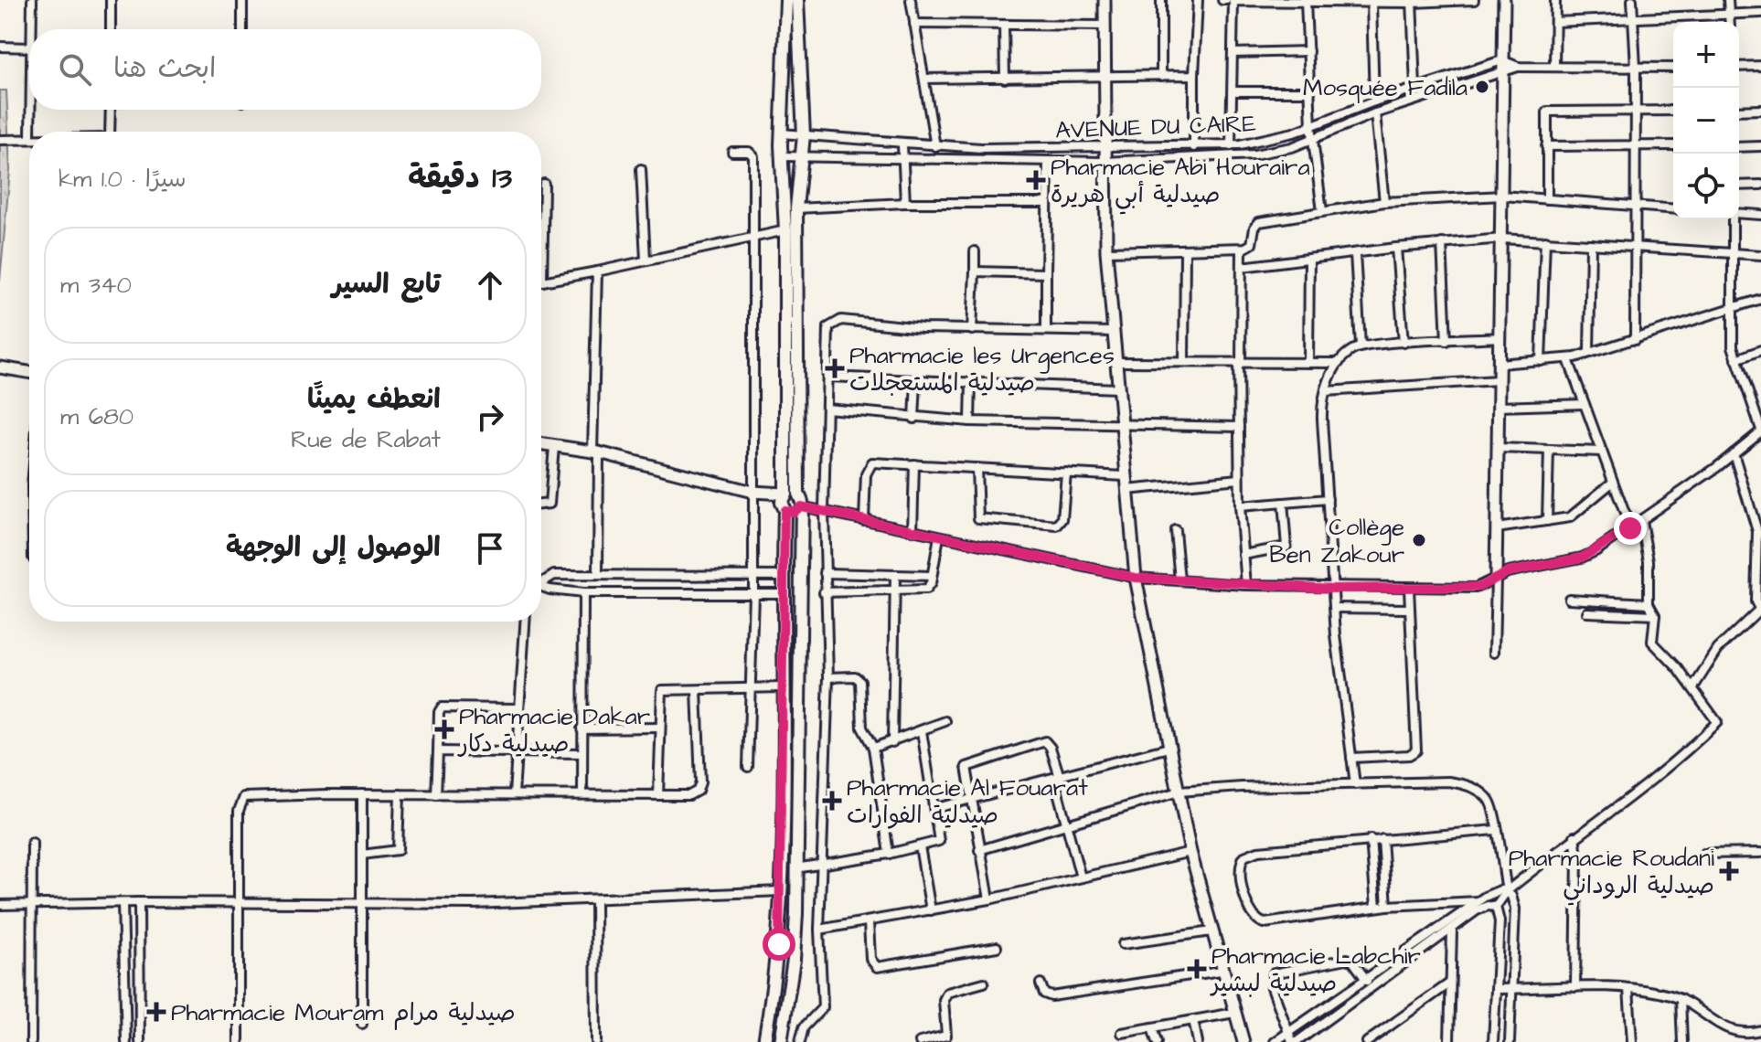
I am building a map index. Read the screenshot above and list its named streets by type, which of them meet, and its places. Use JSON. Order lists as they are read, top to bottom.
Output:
{
  "streets": {
    "street": ["AVENUE DU CAIRE"]
  },
  "places": {
    "other": ["Mosquée Fadila", "Collège Ben Zakour"],
    "health": [
      "Pharmacie Abi Houraira صيدلية أبي هريرة",
      "Pharmacie les Urgences صيدلية المستعجلات",
      "Pharmacie Dakar صيدلية دكار",
      "Pharmacie Al Fouarat صيدلية الفوارات",
      "Pharmacie Roudani صيدلية الروداني",
      "Pharmacie Labchir صيدلية لبشير",
      "Pharmacie Mouram صيدلية مرام"
    ]
  },
  "page": {
    "map_buttons": ["+", "−"],
    "search": "ابحث هنا",
    "heading": ["13 دقيقة", "سيرًا · 1.0 km"],
    "list": [
      ["تابع السير", "340 m"],
      ["انعطف يمينًا", "Rue de Rabat", "680 m"],
      "الوصول إلى الوجهة"
    ]
  }
}
